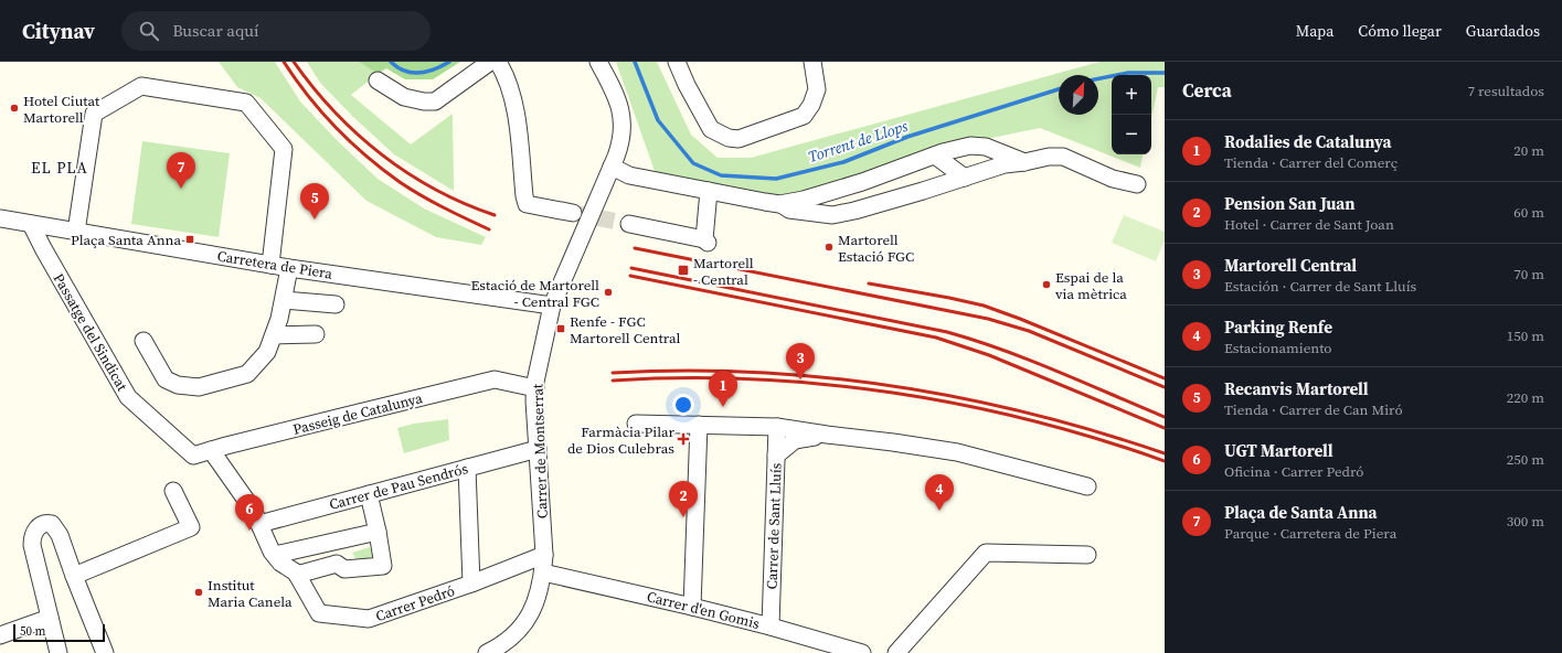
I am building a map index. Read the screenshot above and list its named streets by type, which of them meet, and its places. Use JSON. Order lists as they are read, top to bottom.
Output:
{
  "streets": {
    "street": [
      "Carretera de Piera",
      "Passatge del Sindicat",
      "Passeig de Catalunya",
      "Carrer de Montserrat",
      "Carrer de Pau Sendrós",
      "Carrer de Sant Lluís",
      "Carrer Pedró",
      "Carrer d'en Gomis"
    ]
  },
  "crossings": [
    ["Carretera de Piera", "Passatge del Sindicat"],
    ["Carretera de Piera", "Carrer de Montserrat"],
    ["Passatge del Sindicat", "Passeig de Catalunya"],
    ["Passeig de Catalunya", "Carrer de Montserrat"],
    ["Passeig de Catalunya", "Carrer Pedró"],
    ["Carrer de Montserrat", "Carrer de Pau Sendrós"],
    ["Carrer de Montserrat", "Carrer Pedró"],
    ["Carrer de Montserrat", "Carrer d'en Gomis"],
    ["Carrer de Pau Sendrós", "Carrer Pedró"],
    ["Carrer de Sant Lluís", "Carrer d'en Gomis"]
  ],
  "districts": ["EL PLA"],
  "water": ["Torrent de Llops"],
  "places": {
    "other": [
      "Hotel Ciutat Martorell",
      "Martorell Estació FGC",
      "Espai de la via mètrica",
      "Estació de Martorell - Central FGC",
      "Institut Maria Canela"
    ],
    "transit": ["Plaça Santa Anna", "Martorell - Central", "Renfe - FGC Martorell Central"],
    "health": ["Farmàcia Pilar de Dios Culebras"]
  },
  "scale_bar": "50 m",
  "north": "top right",
  "page": {
    "header": "Citynav",
    "search": "Buscar aquí",
    "nav": ["Mapa", "Cómo llegar", "Guardados"],
    "heading": ["Cerca", "7 resultados"],
    "map_buttons": ["+", "−"],
    "list": [
      {
        "mark": "1",
        "name": "Rodalies de Catalunya",
        "note": "Tienda · Carrer del Comerç",
        "value": "20 m"
      },
      {
        "mark": "2",
        "name": "Pension San Juan",
        "note": "Hotel · Carrer de Sant Joan",
        "value": "60 m"
      },
      {
        "mark": "3",
        "name": "Martorell Central",
        "note": "Estación · Carrer de Sant Lluís",
        "value": "70 m"
      },
      {
        "mark": "4",
        "name": "Parking Renfe",
        "note": "Estacionamiento",
        "value": "150 m"
      },
      {
        "mark": "5",
        "name": "Recanvis Martorell",
        "note": "Tienda · Carrer de Can Miró",
        "value": "220 m"
      },
      {
        "mark": "6",
        "name": "UGT Martorell",
        "note": "Oficina · Carrer Pedró",
        "value": "250 m"
      },
      {
        "mark": "7",
        "name": "Plaça de Santa Anna",
        "note": "Parque · Carretera de Piera",
        "value": "300 m"
      }
    ],
    "pins": [
      "7",
      "5",
      "3",
      "1",
      "4",
      "2",
      "6"
    ],
    "scale": "50 m"
  }
}
